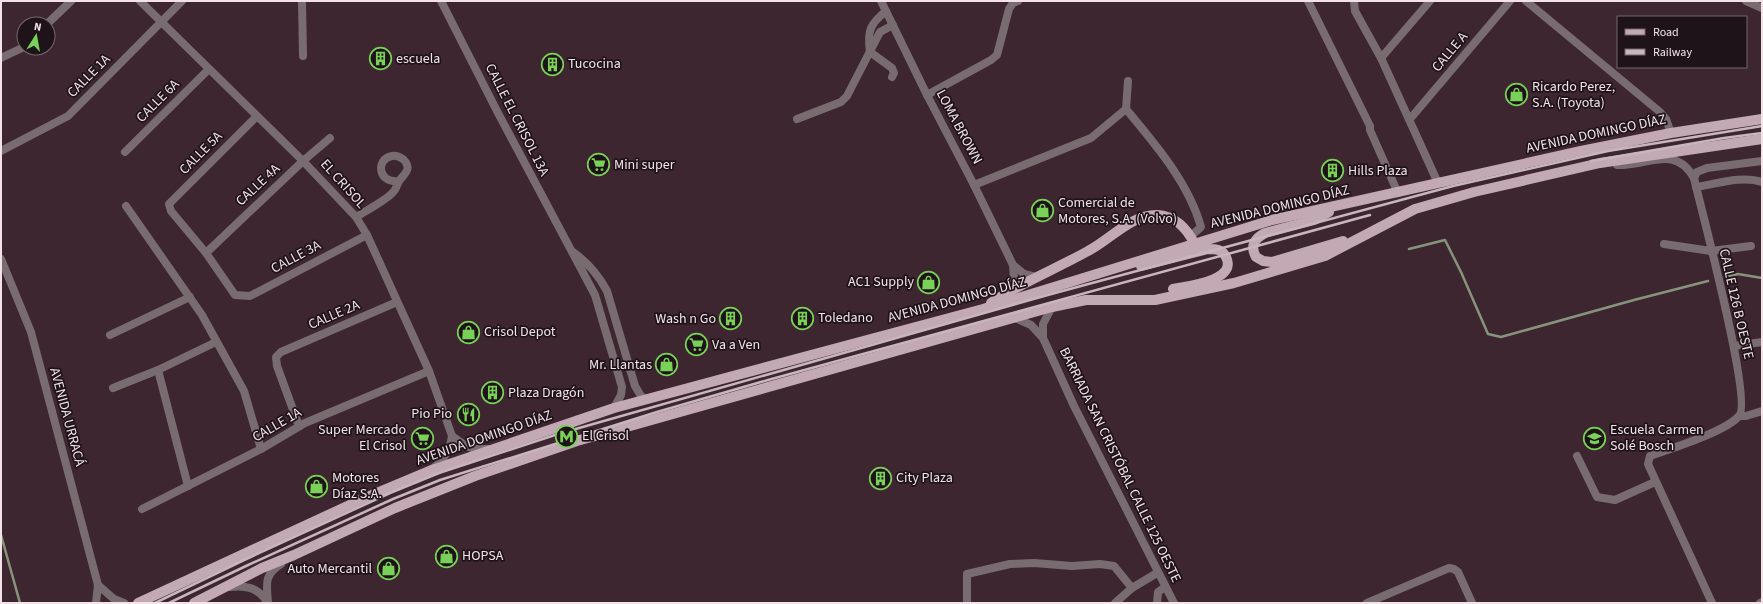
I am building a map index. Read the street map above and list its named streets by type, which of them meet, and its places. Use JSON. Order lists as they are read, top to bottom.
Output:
{
  "streets": {
    "main road": ["AVENIDA DOMINGO DÍAZ"],
    "street": [
      "CALLE A",
      "CALLE 1A",
      "CALLE 6A",
      "CALLE EL CRISOL 13A",
      "LOMA BROWN",
      "CALLE 5A",
      "EL CRISOL",
      "CALLE 4A",
      "CALLE 3A",
      "CALLE 126 B OESTE",
      "CALLE 2A",
      "AVENIDA URRACÁ",
      "BARRIADA SAN CRISTÓBAL CALLE 125 OESTE"
    ]
  },
  "crossings": [
    ["CALLE 1A", "EL CRISOL"],
    ["CALLE 1A", "CALLE 2A"],
    ["CALLE 6A", "EL CRISOL"],
    ["CALLE EL CRISOL 13A", "AVENIDA DOMINGO DÍAZ"],
    ["CALLE 5A", "EL CRISOL"],
    ["CALLE 5A", "CALLE 4A"],
    ["CALLE 5A", "CALLE 3A"],
    ["EL CRISOL", "CALLE 4A"],
    ["EL CRISOL", "CALLE 3A"],
    ["EL CRISOL", "CALLE 2A"],
    ["CALLE 4A", "CALLE 3A"]
  ],
  "places": {
    "building": [
      "escuela",
      "Tucocina",
      "Hills Plaza",
      "Toledano",
      "Wash n Go",
      "Plaza Dragón",
      "City Plaza"
    ],
    "shop": [
      "Ricardo Perez, S.A. (Toyota)",
      "Comercial de Motores, S.A. (Volvo)",
      "AC1 Supply",
      "Crisol Depot",
      "Mr. Llantas",
      "Motores Díaz S.A.",
      "HOPSA",
      "Auto Mercantil"
    ],
    "supermarket": ["Mini super", "Va a Ven", "Super Mercado El Crisol"],
    "restaurant": ["Pio Pio"],
    "metro station": ["El Crisol"],
    "school or university": ["Escuela Carmen Solé Bosch"]
  },
  "legend": ["Road", "Railway"],
  "north": "top"
}
